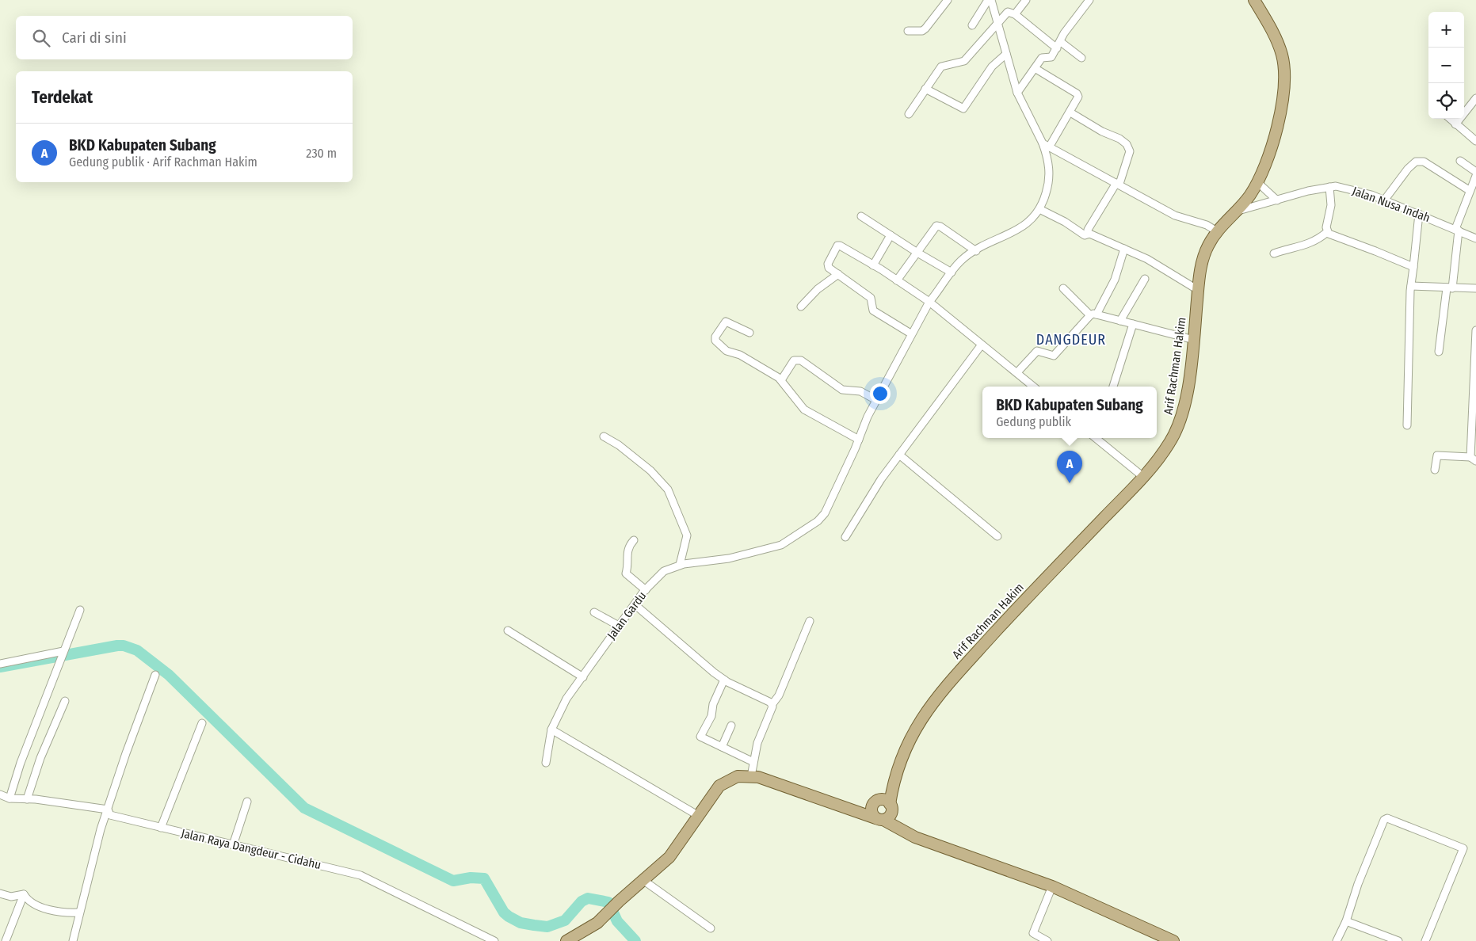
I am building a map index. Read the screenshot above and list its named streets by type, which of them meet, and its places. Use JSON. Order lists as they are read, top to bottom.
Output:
{
  "streets": {
    "main road": ["Arif Rachman Hakim"],
    "street": ["Jalan Nusa Indah", "Jalan Gardu", "Jalan Raya Dangdeur - Cidahu"]
  },
  "crossings": [
    ["Jalan Nusa Indah", "Arif Rachman Hakim"]
  ],
  "districts": ["DANGDEUR"],
  "page": {
    "map_buttons": ["+", "−"],
    "search": "Cari di sini",
    "heading": "Terdekat",
    "list": [
      {
        "mark": "A",
        "name": "BKD Kabupaten Subang",
        "note": "Gedung publik · Arif Rachman Hakim",
        "value": "230 m"
      }
    ],
    "popup": ["BKD Kabupaten Subang", "Gedung publik"],
    "pins": "A"
  }
}
